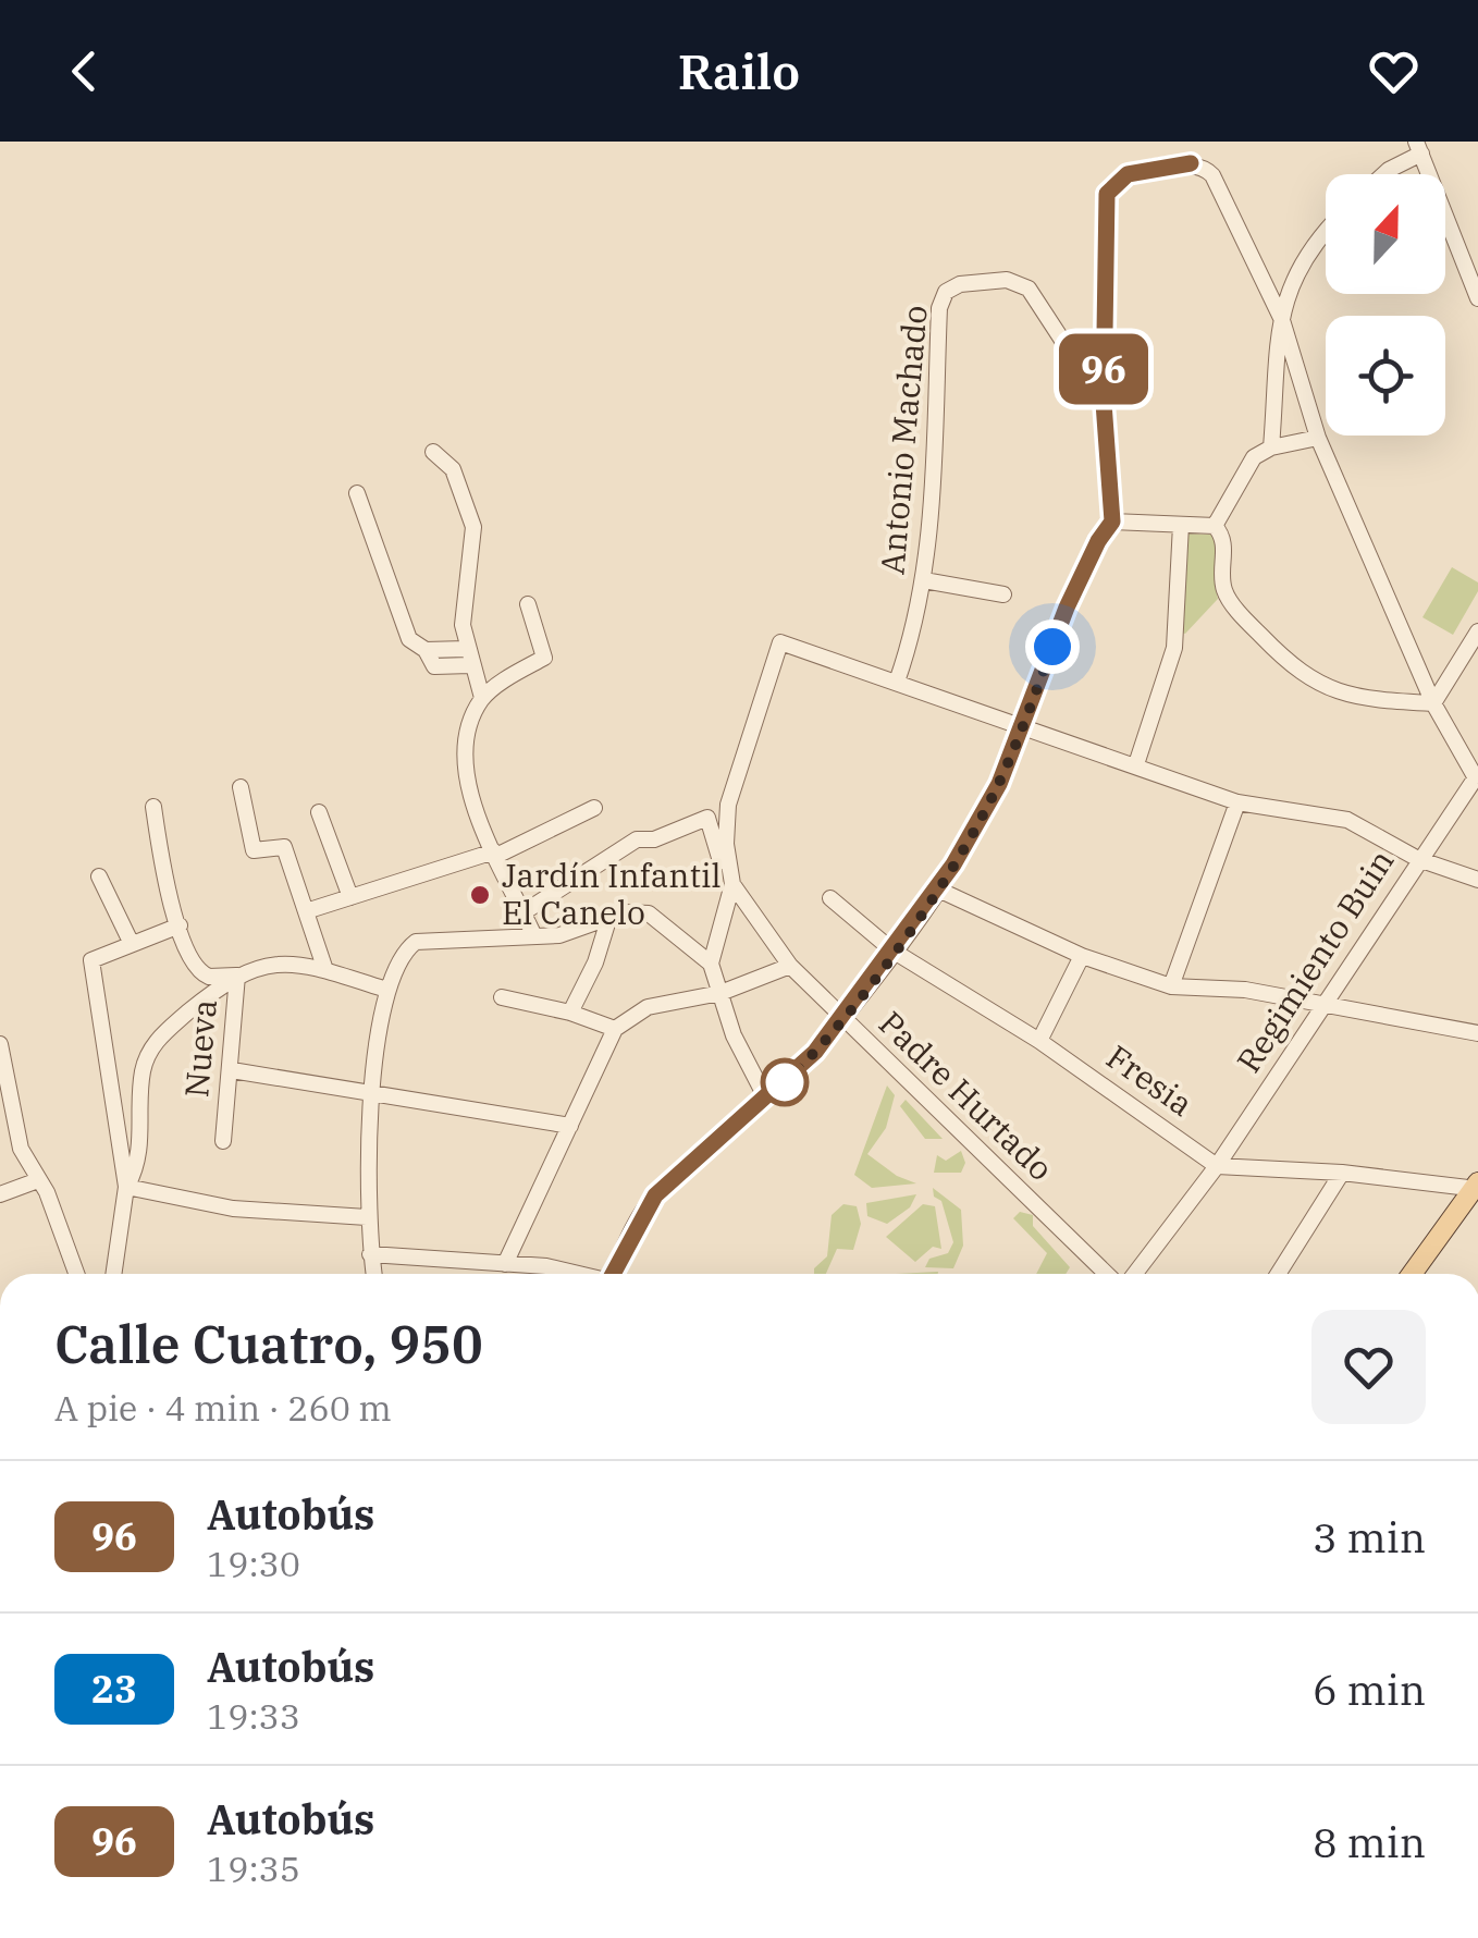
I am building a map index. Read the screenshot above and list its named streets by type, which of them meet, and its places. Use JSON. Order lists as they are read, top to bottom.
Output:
{
  "streets": {
    "street": [
      "Antonio Machado",
      "Regimiento Buin",
      "Nueva",
      "Fresia",
      "Padre Hurtado"
    ]
  },
  "crossings": [
    ["Regimiento Buin", "Fresia"]
  ],
  "places": ["Jardín Infantil El Canelo"],
  "lines": ["bus line 96"],
  "north": "top",
  "page": {
    "header": "Railo",
    "on_map": "96",
    "heading": ["Calle Cuatro, 950", "A pie · 4 min · 260 m"],
    "list": [
      {
        "mark": "96",
        "name": "Autobús",
        "note": "19:30",
        "value": "3 min"
      },
      {
        "mark": "23",
        "name": "Autobús",
        "note": "19:33",
        "value": "6 min"
      },
      {
        "mark": "96",
        "name": "Autobús",
        "note": "19:35",
        "value": "8 min"
      }
    ]
  }
}
